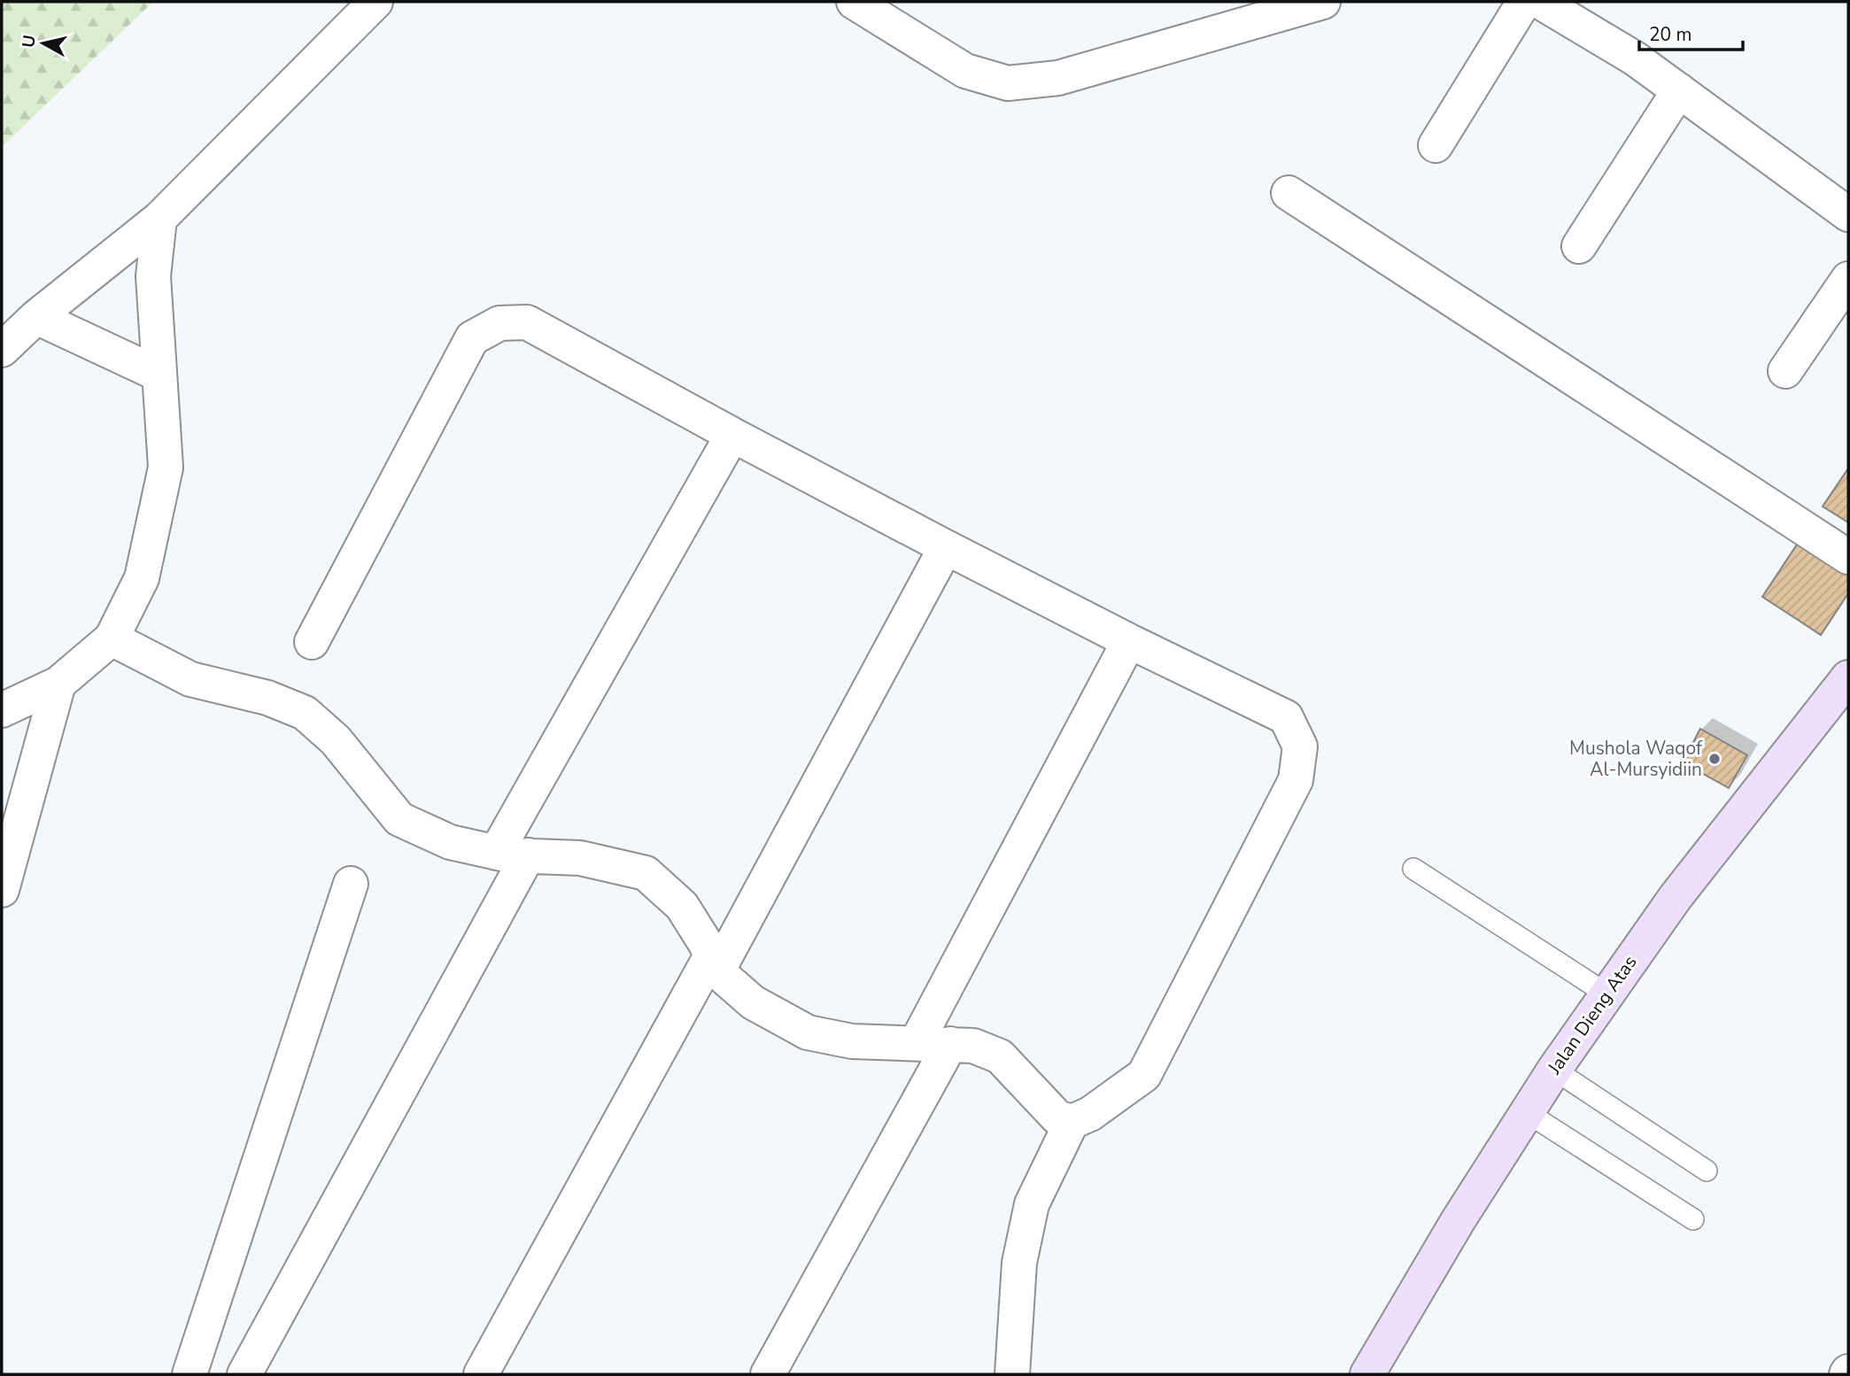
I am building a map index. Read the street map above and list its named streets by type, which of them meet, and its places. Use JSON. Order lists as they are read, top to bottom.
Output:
{
  "streets": {
    "street": ["Jalan Dieng Atas"]
  },
  "places": ["Mushola Waqof Al-Mursyidiin"],
  "scale_bar": "20 m",
  "north": "left"
}
